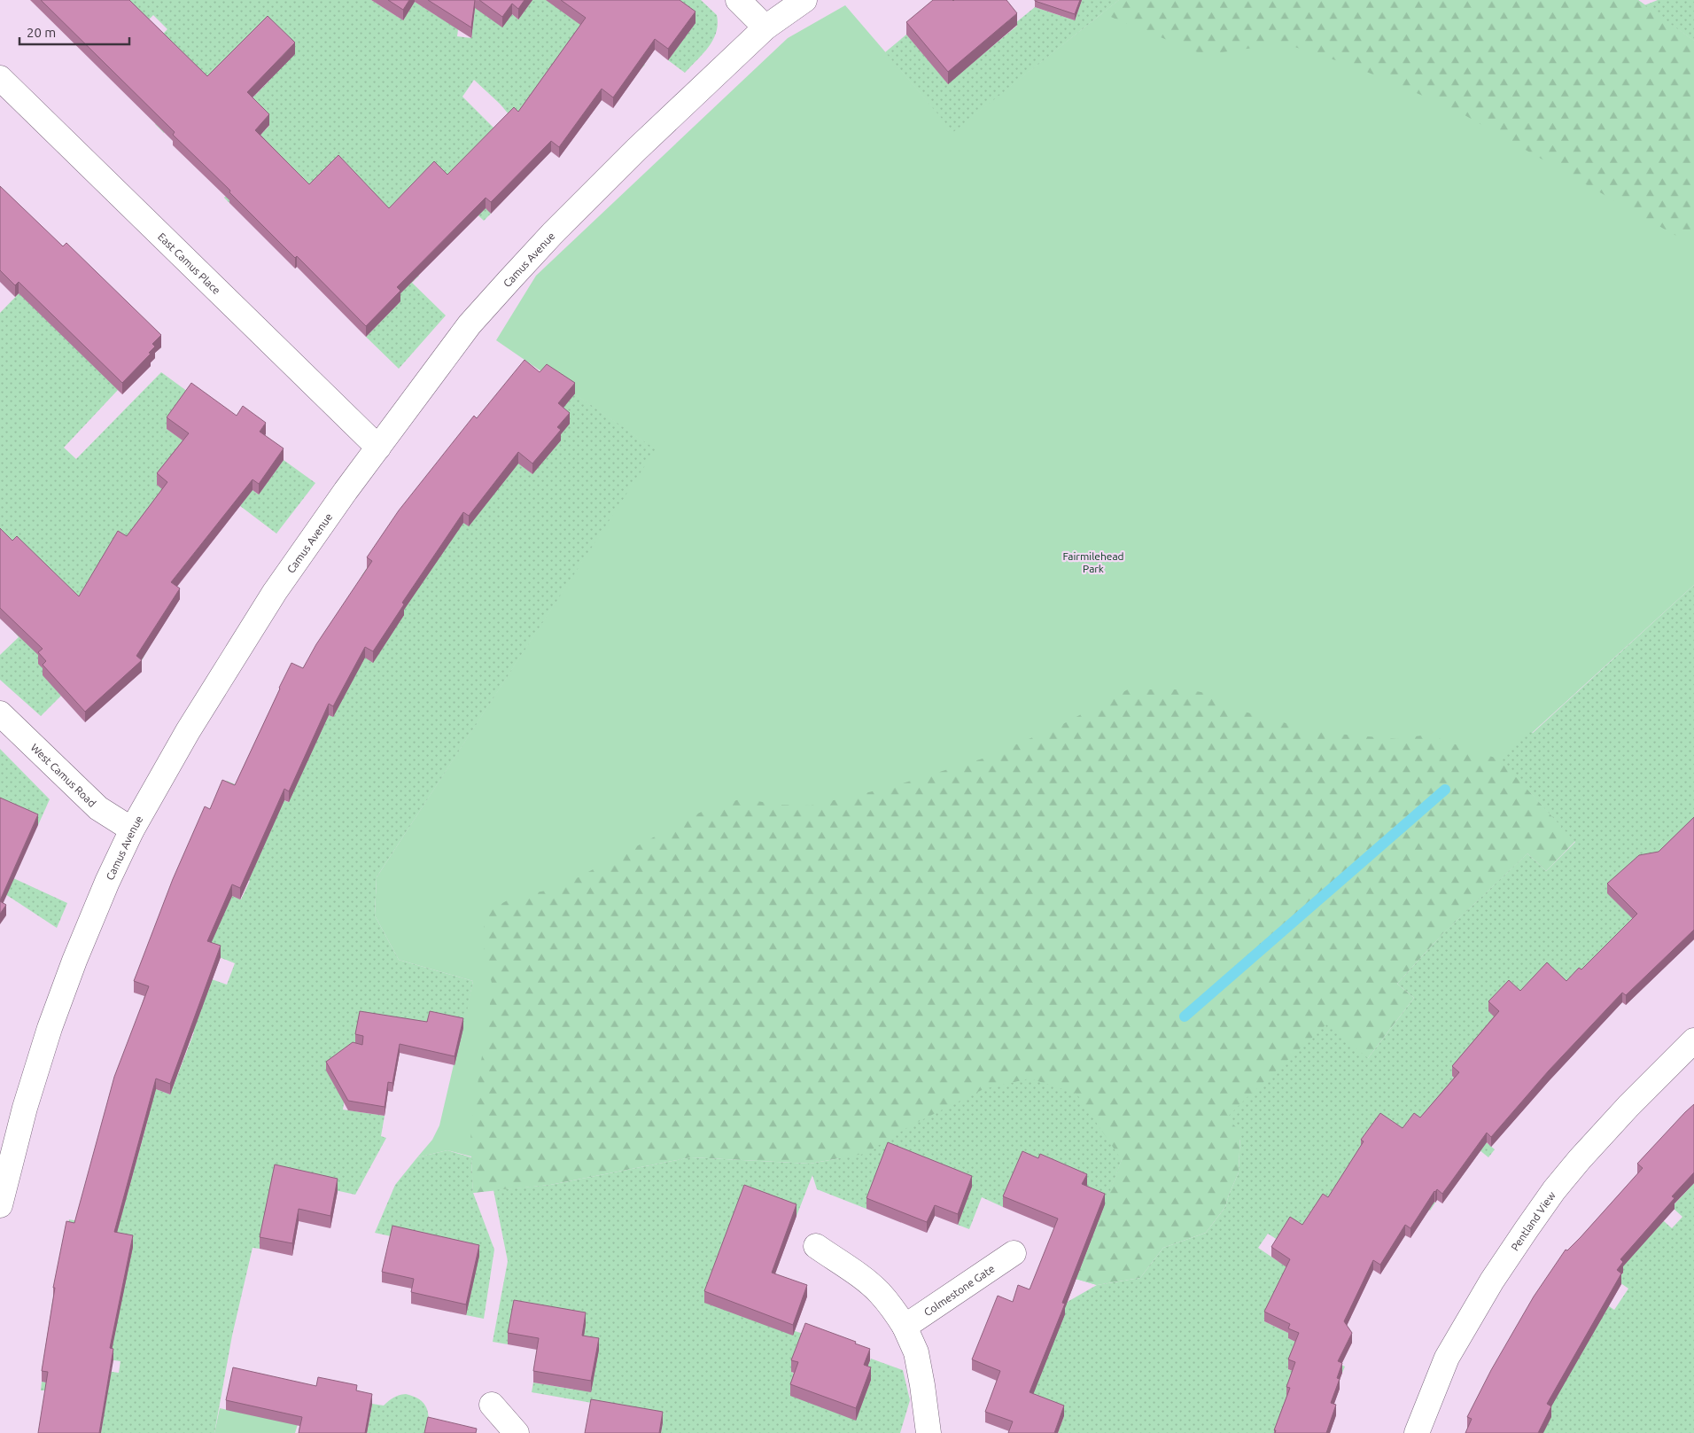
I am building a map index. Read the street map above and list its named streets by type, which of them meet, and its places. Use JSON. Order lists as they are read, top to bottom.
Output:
{
  "streets": {
    "street": [
      "Camus Avenue",
      "East Camus Place",
      "West Camus Road",
      "Pentland View",
      "Colmestone Gate"
    ]
  },
  "crossings": [
    ["Camus Avenue", "East Camus Place"],
    ["Camus Avenue", "West Camus Road"]
  ],
  "parks": ["Fairmilehead Park"],
  "scale_bar": "20 m"
}
